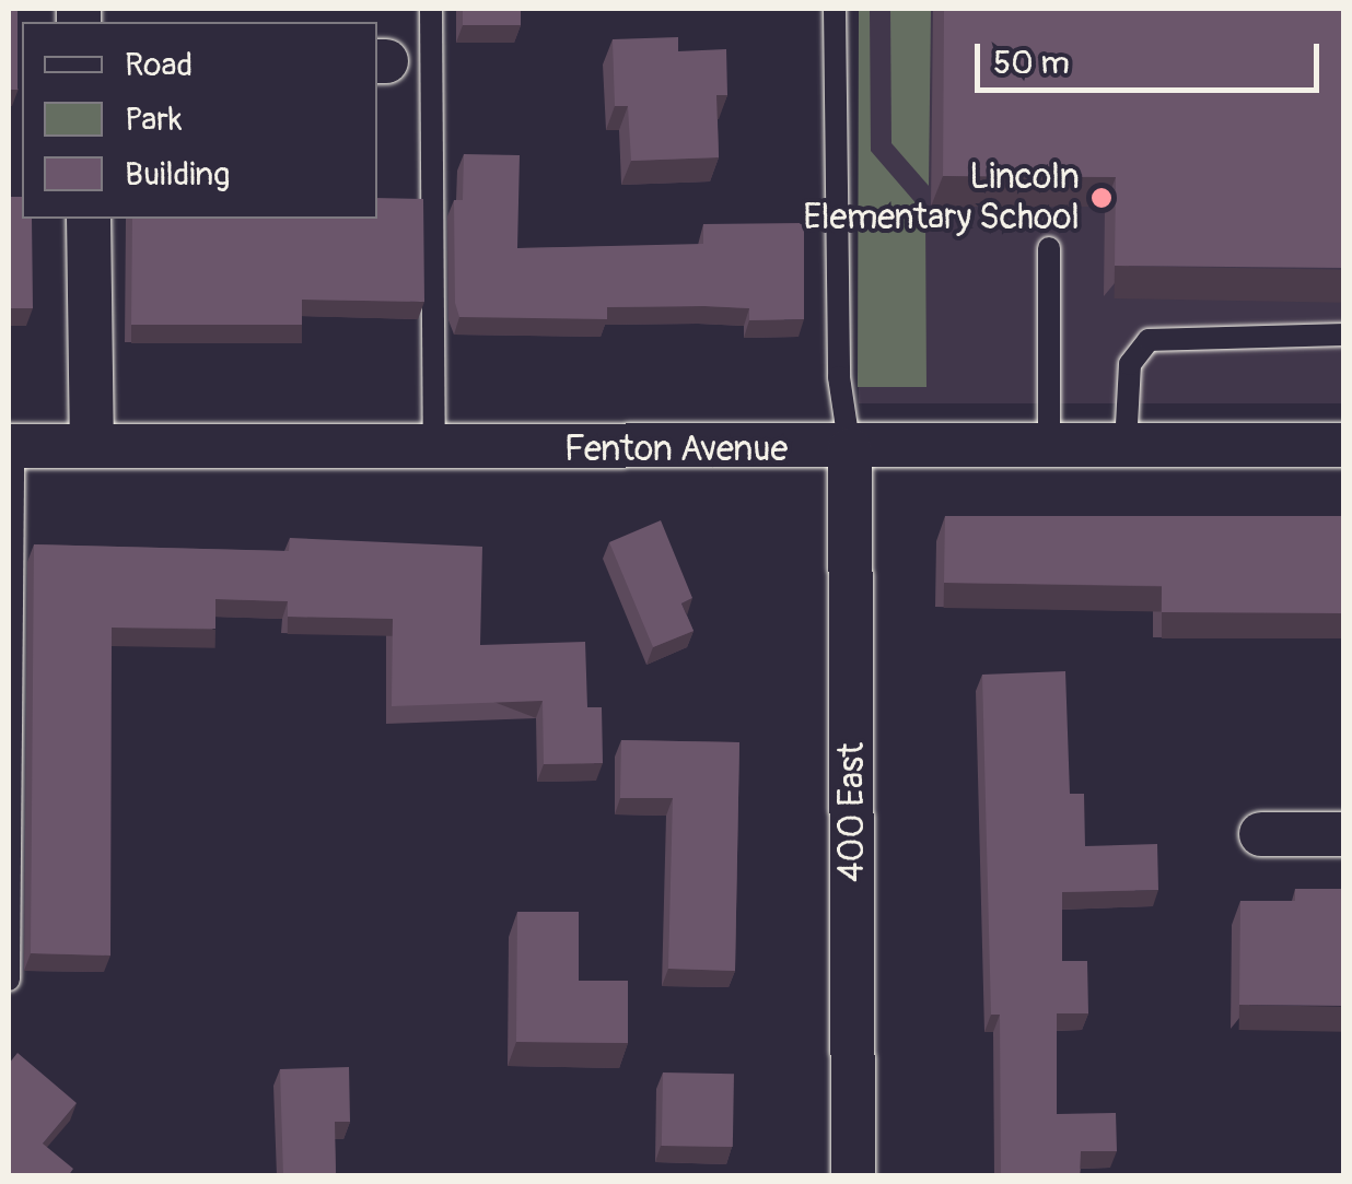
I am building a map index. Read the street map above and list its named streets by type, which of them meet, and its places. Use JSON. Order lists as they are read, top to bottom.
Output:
{
  "streets": {
    "street": ["Fenton Avenue", "400 East"]
  },
  "crossings": [
    ["Fenton Avenue", "400 East"]
  ],
  "places": ["Lincoln Elementary School"],
  "legend": ["Road", "Park", "Building"],
  "scale_bar": "50 m"
}
